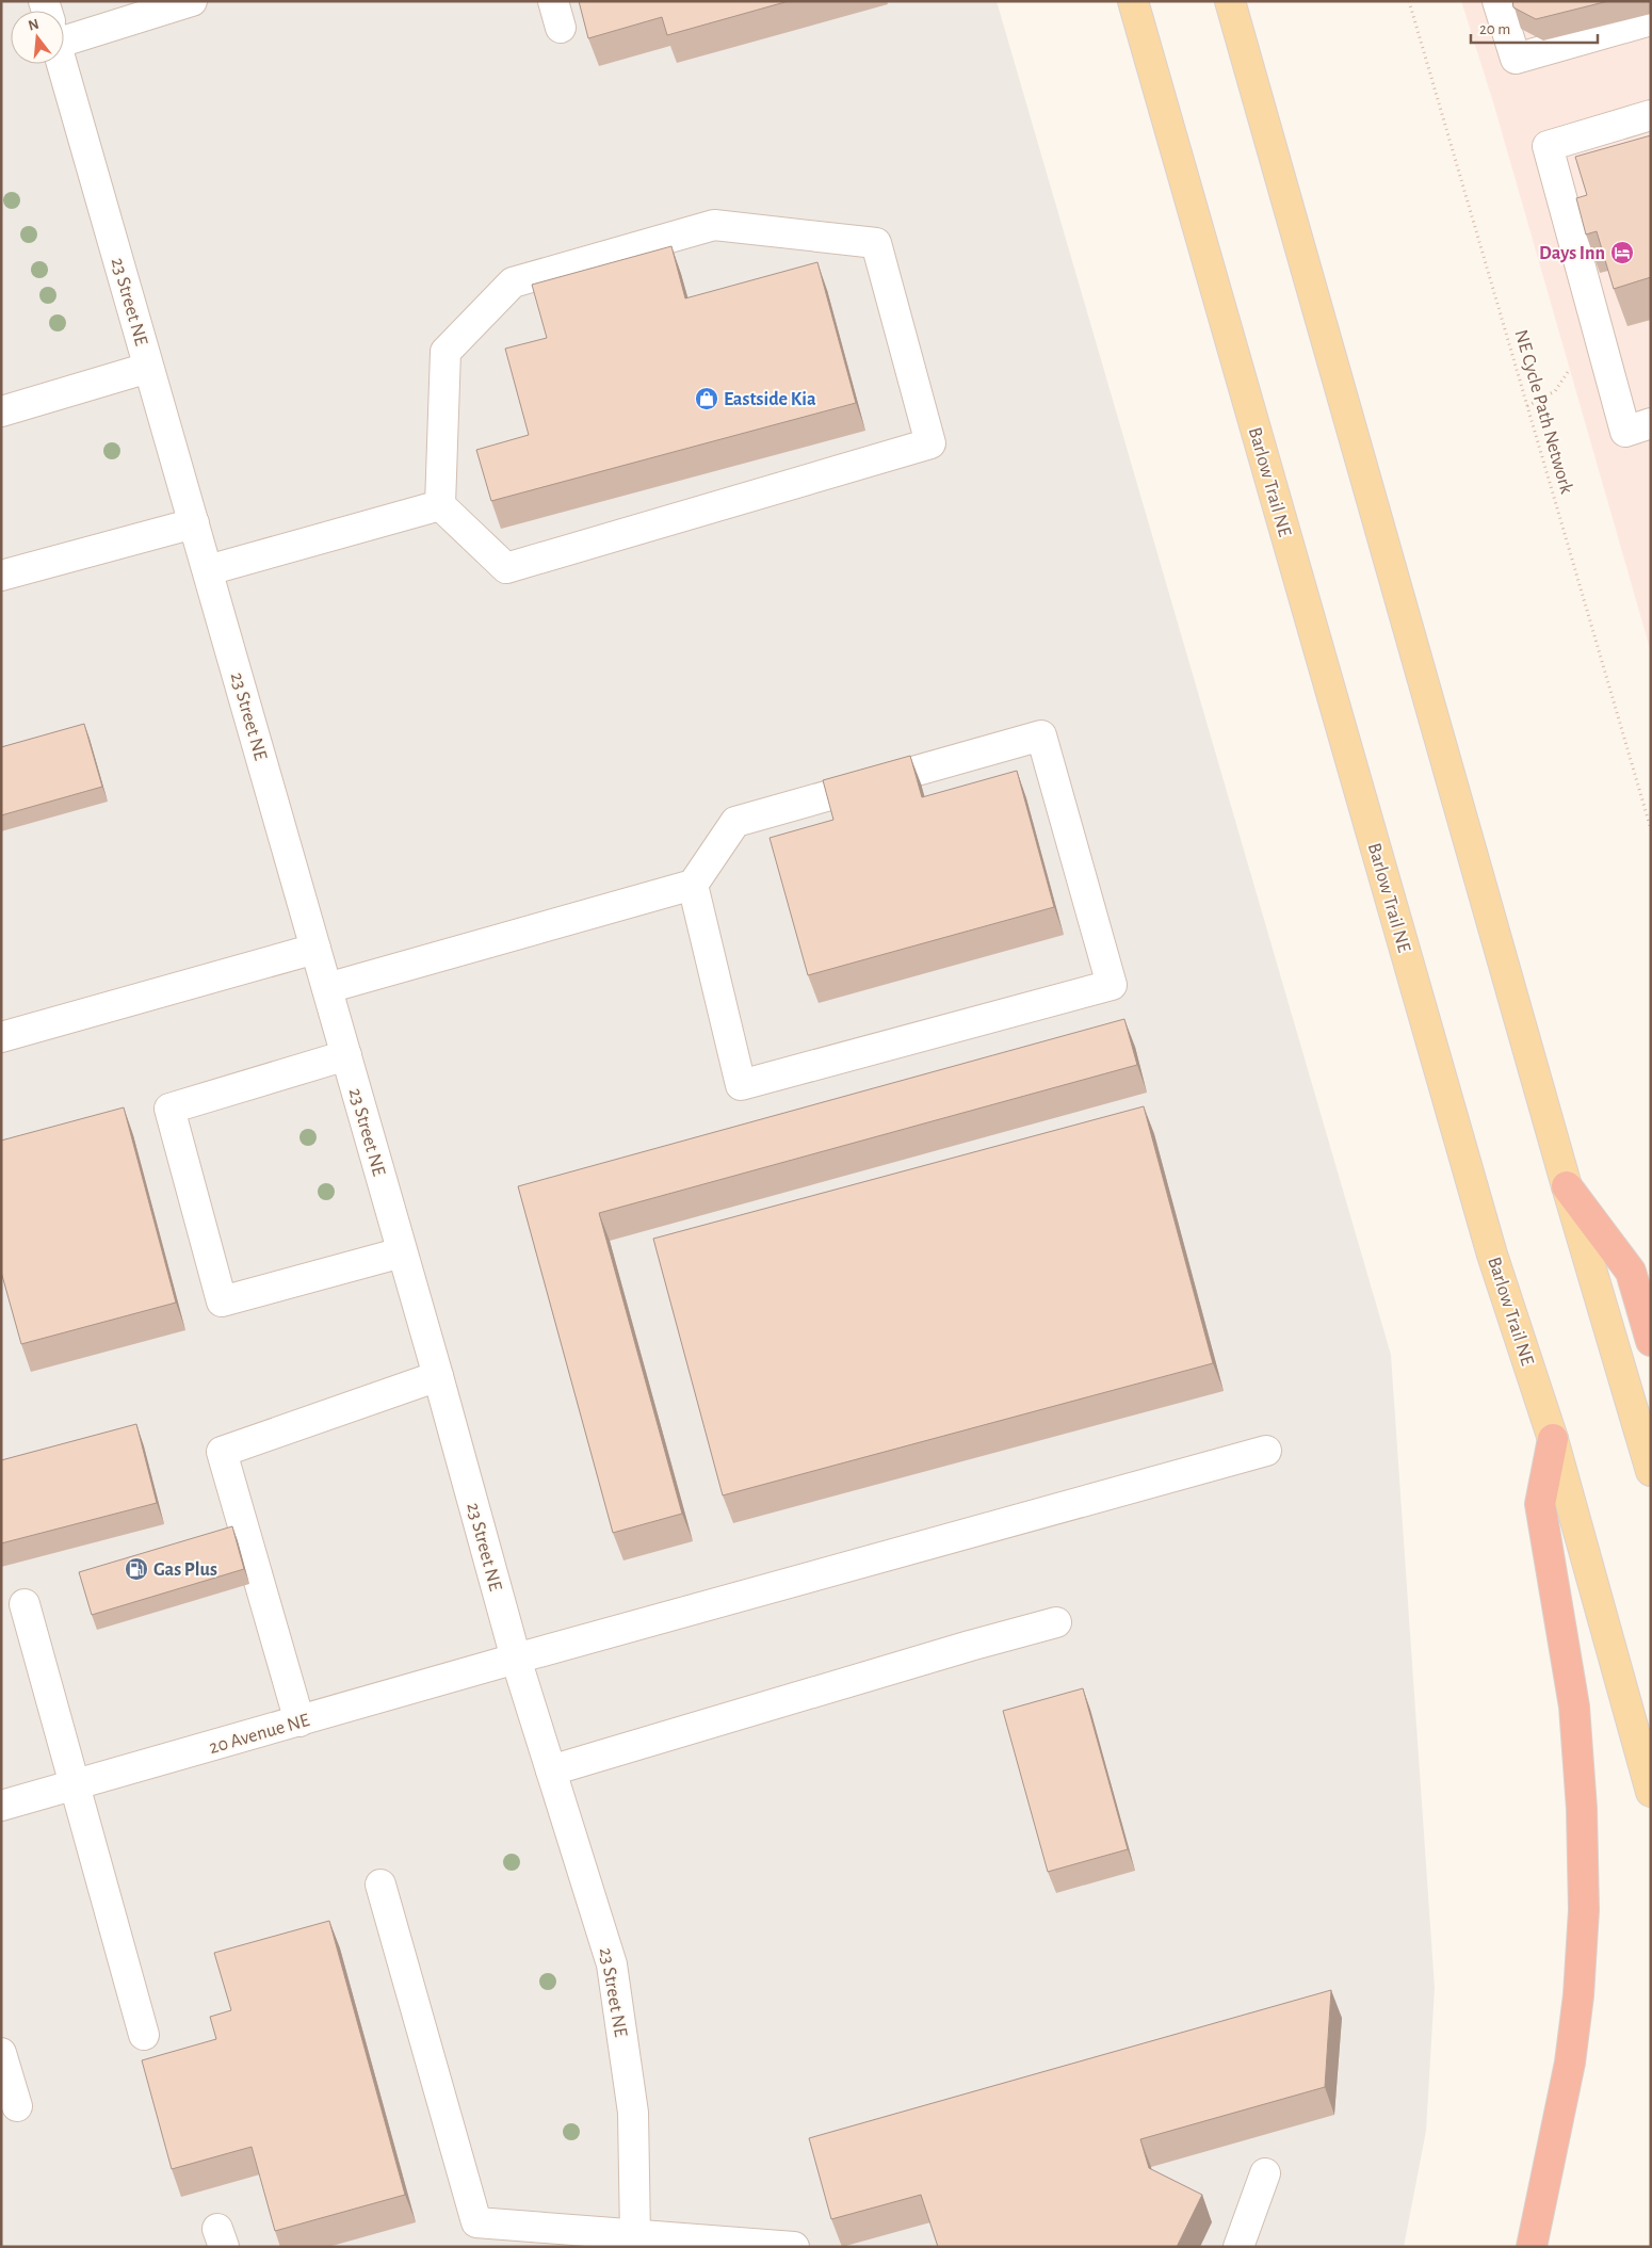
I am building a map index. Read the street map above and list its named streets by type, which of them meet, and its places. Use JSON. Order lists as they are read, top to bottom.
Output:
{
  "streets": {
    "main road": ["Barlow Trail NE"],
    "street": ["23 Street NE", "20 Avenue NE"],
    "path": ["NE Cycle Path Network"]
  },
  "crossings": [
    ["23 Street NE", "20 Avenue NE"]
  ],
  "places": {
    "hotel": ["Days Inn"],
    "shop": ["Eastside Kia"],
    "fuel station": ["Gas Plus"]
  },
  "scale_bar": "20 m",
  "north": "top"
}
